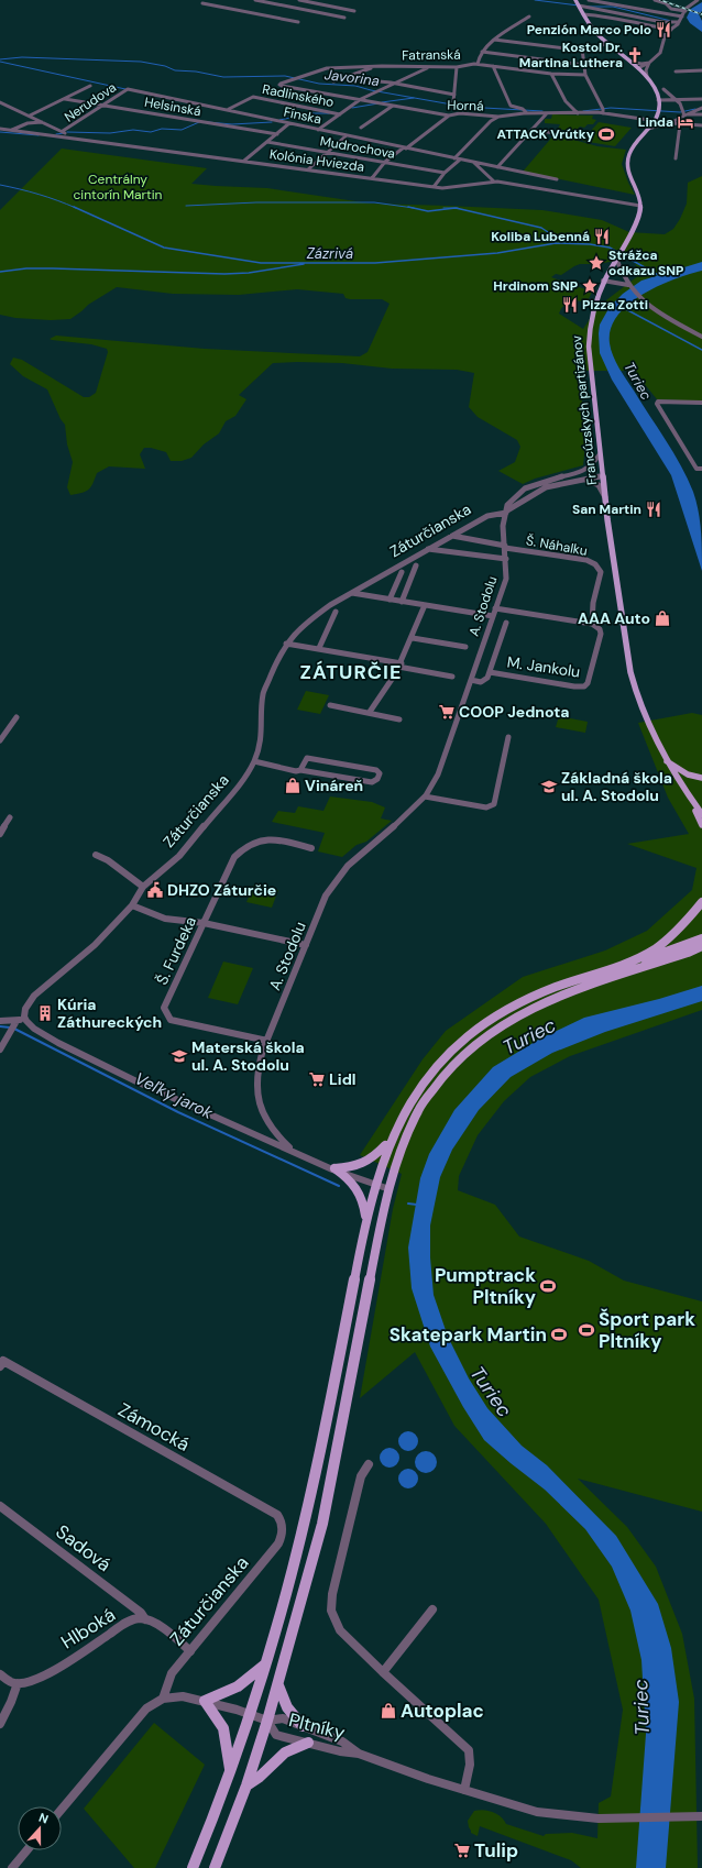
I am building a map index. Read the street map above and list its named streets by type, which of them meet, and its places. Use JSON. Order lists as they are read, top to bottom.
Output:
{
  "streets": {
    "main road": ["Francúzskych partizánov"],
    "street": [
      "Fatranská",
      "Radlinského",
      "Nerudova",
      "Horná",
      "Helsinská",
      "Fínska",
      "Mudrochova",
      "Kolónia Hviezda",
      "Záturčianska",
      "Š. Náhalku",
      "A. Stodolu",
      "M. Jankolu",
      "Š. Furdeka",
      "Zámocká",
      "Sadová",
      "Hlboká",
      "Pltníky"
    ]
  },
  "crossings": [
    ["Fatranská", "Horná"],
    ["Radlinského", "Fínska"],
    ["Nerudova", "Helsinská"],
    ["Nerudova", "Fínska"],
    ["Kolónia Hviezda", "Francúzskych partizánov"],
    ["Záturčianska", "A. Stodolu"],
    ["Záturčianska", "Zámocká"],
    ["Š. Náhalku", "A. Stodolu"],
    ["Š. Náhalku", "M. Jankolu"],
    ["A. Stodolu", "M. Jankolu"],
    ["A. Stodolu", "Š. Furdeka"],
    ["Sadová", "Hlboká"]
  ],
  "districts": ["ZÁTURČIE"],
  "water": [
    "Javorina",
    "Zázrivá",
    "Turiec",
    "Veľký jarok"
  ],
  "parks": ["Centrálny cintorín Martin"],
  "places": {
    "restaurant": [
      "Penzión Marco Polo",
      "Koliba Lubenná",
      "Pizza Zotti",
      "San Martin"
    ],
    "church": ["Kostol Dr. Martina Luthera"],
    "hotel": ["Linda"],
    "sports": [
      "ATTACK Vrútky",
      "Pumptrack Pltníky",
      "Šport park Pltníky",
      "Skatepark Martin"
    ],
    "place": ["Strážca odkazu SNP", "Hrdinom SNP"],
    "shop": ["AAA Auto", "Vináreň", "Autoplac"],
    "supermarket": ["COOP Jednota", "Lidl", "Tulip"],
    "school or university": ["Základná škola ul. A. Stodolu", "Materská škola ul. A. Stodolu"],
    "public building": ["DHZO Záturčie"],
    "building": ["Kúria Záthureckých"]
  },
  "north": "top"
}
